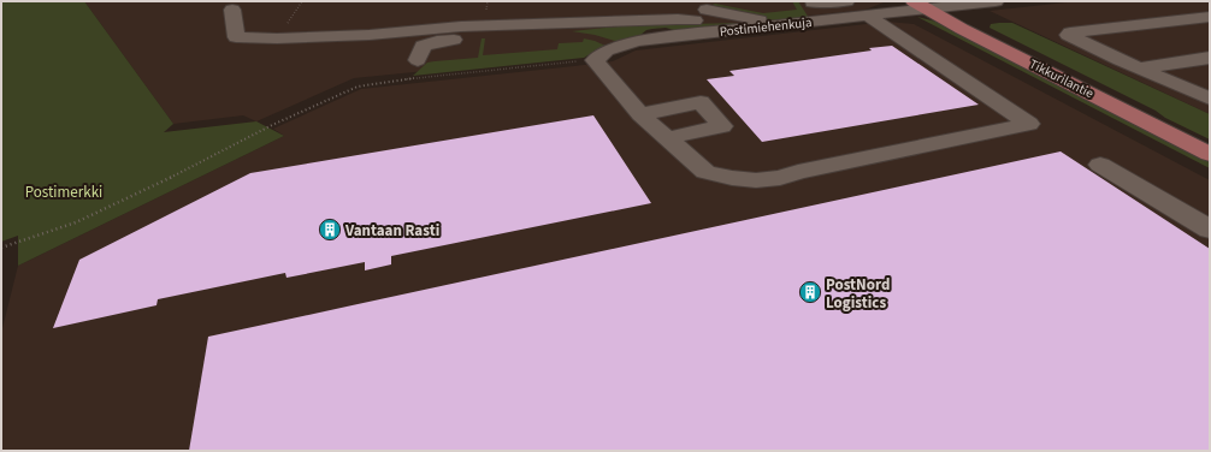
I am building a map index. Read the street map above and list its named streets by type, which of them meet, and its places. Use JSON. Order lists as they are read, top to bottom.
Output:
{
  "streets": {
    "main road": ["Tikkurilantie"],
    "street": ["Postimiehenkuja"]
  },
  "crossings": [
    ["Postimiehenkuja", "Tikkurilantie"]
  ],
  "parks": ["Postimerkki"],
  "places": {
    "building": ["Vantaan Rasti", "PostNord Logistics"]
  }
}
